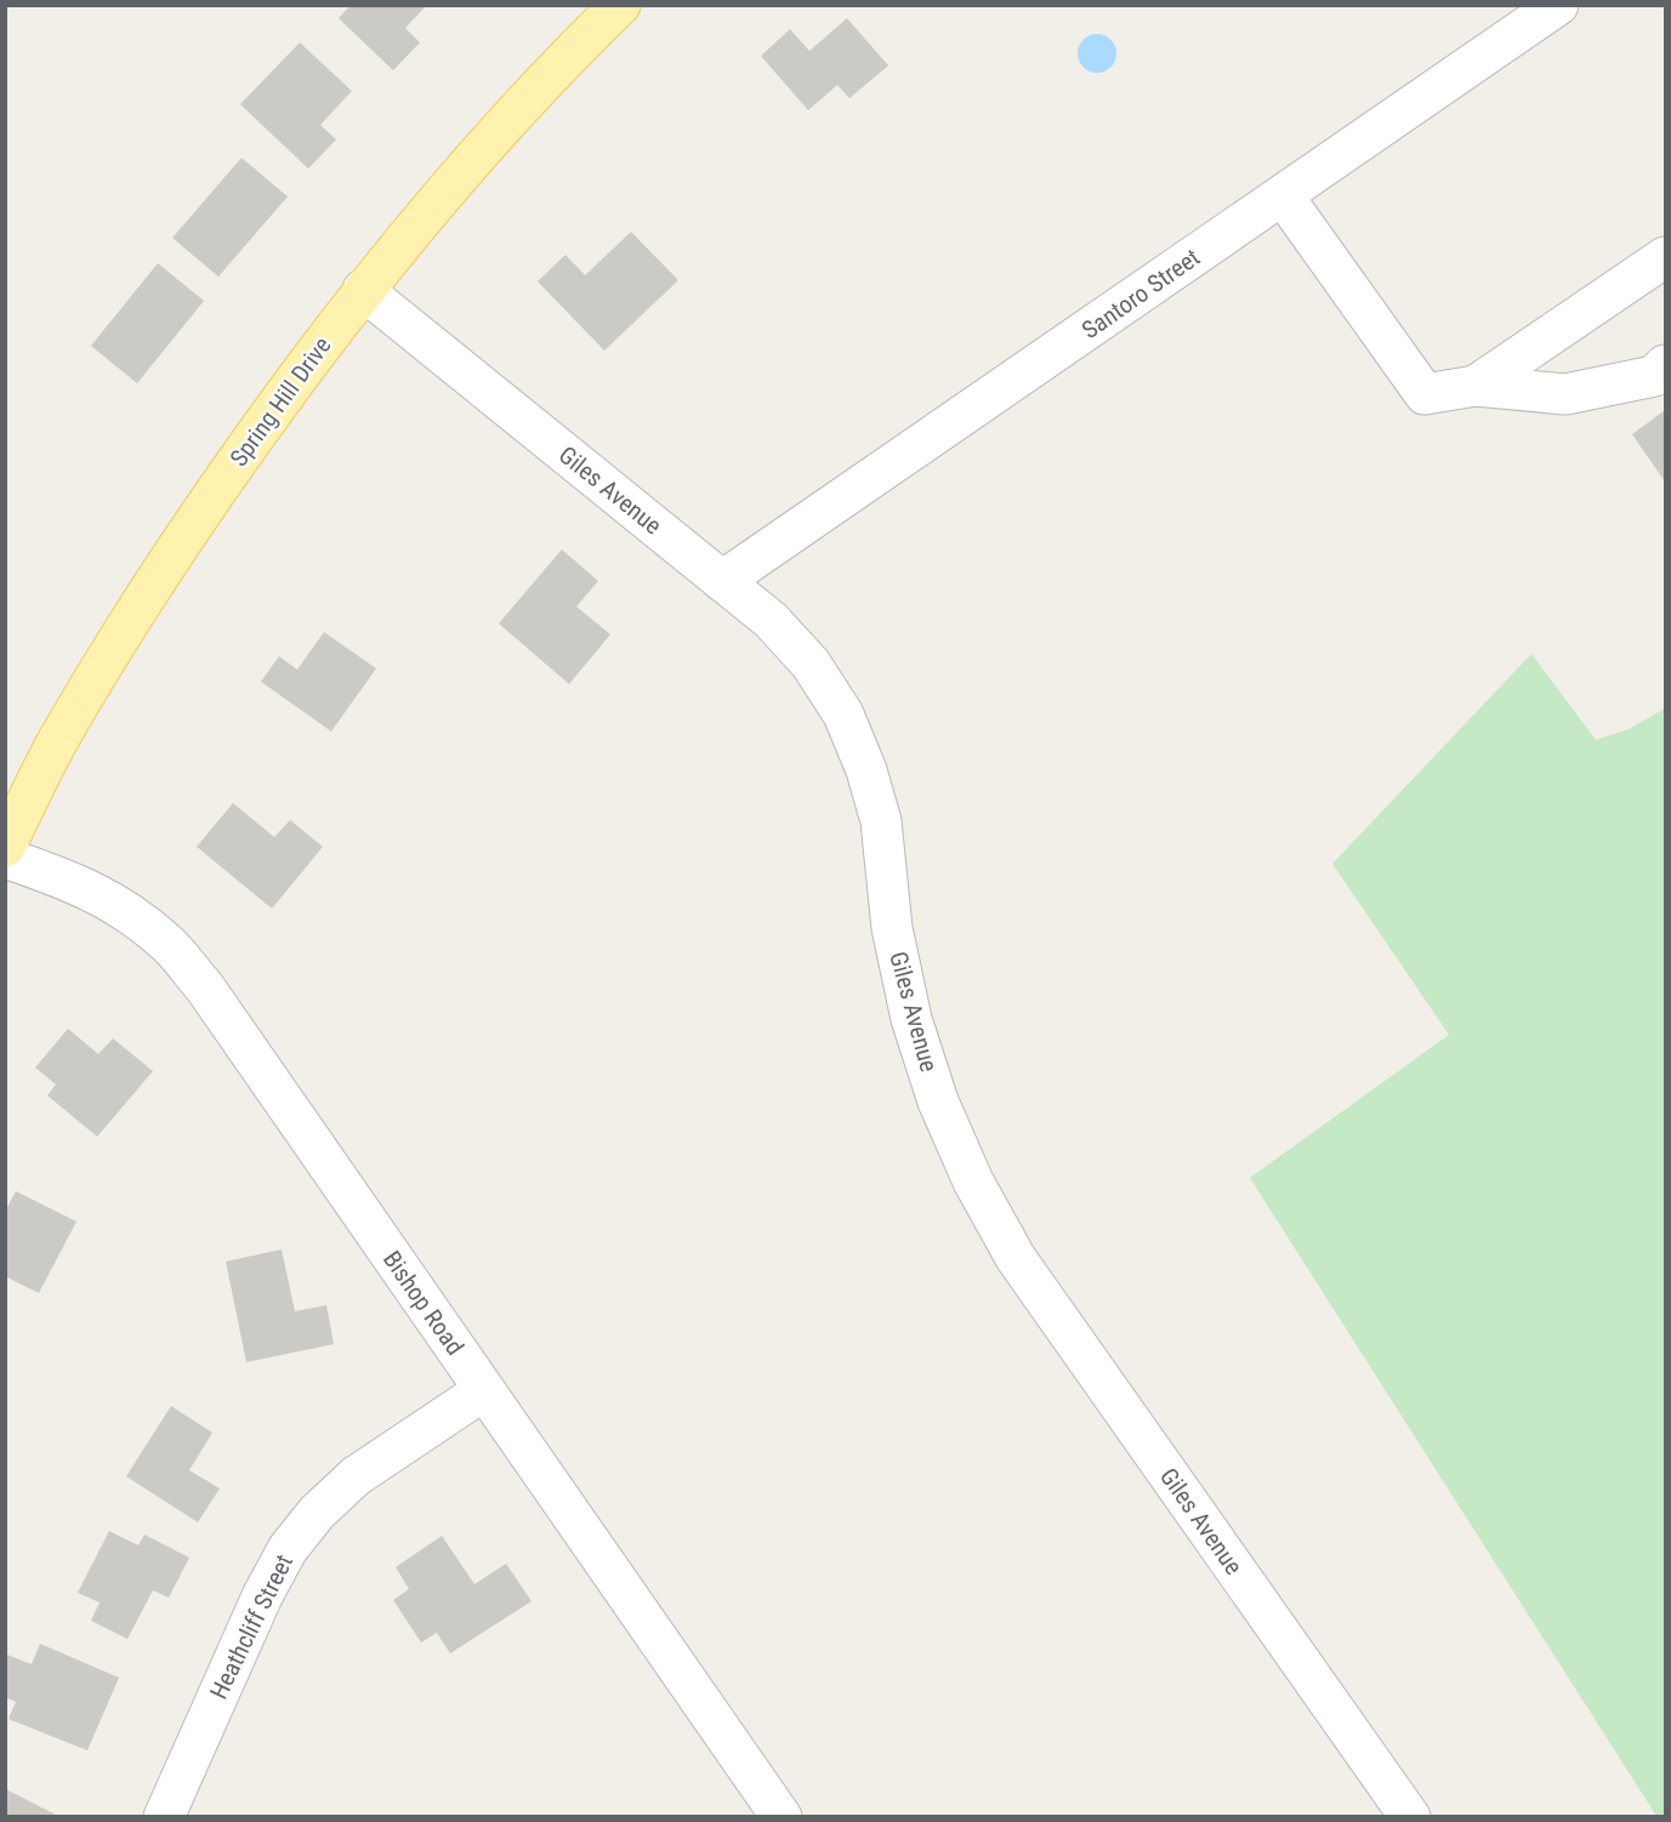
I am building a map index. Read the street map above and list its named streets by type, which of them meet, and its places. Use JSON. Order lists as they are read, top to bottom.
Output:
{
  "streets": {
    "main road": ["Spring Hill Drive"],
    "street": [
      "Santoro Street",
      "Giles Avenue",
      "Bishop Road",
      "Heathcliff Street"
    ]
  },
  "crossings": [
    ["Santoro Street", "Giles Avenue"],
    ["Spring Hill Drive", "Giles Avenue"],
    ["Bishop Road", "Heathcliff Street"]
  ]
}
